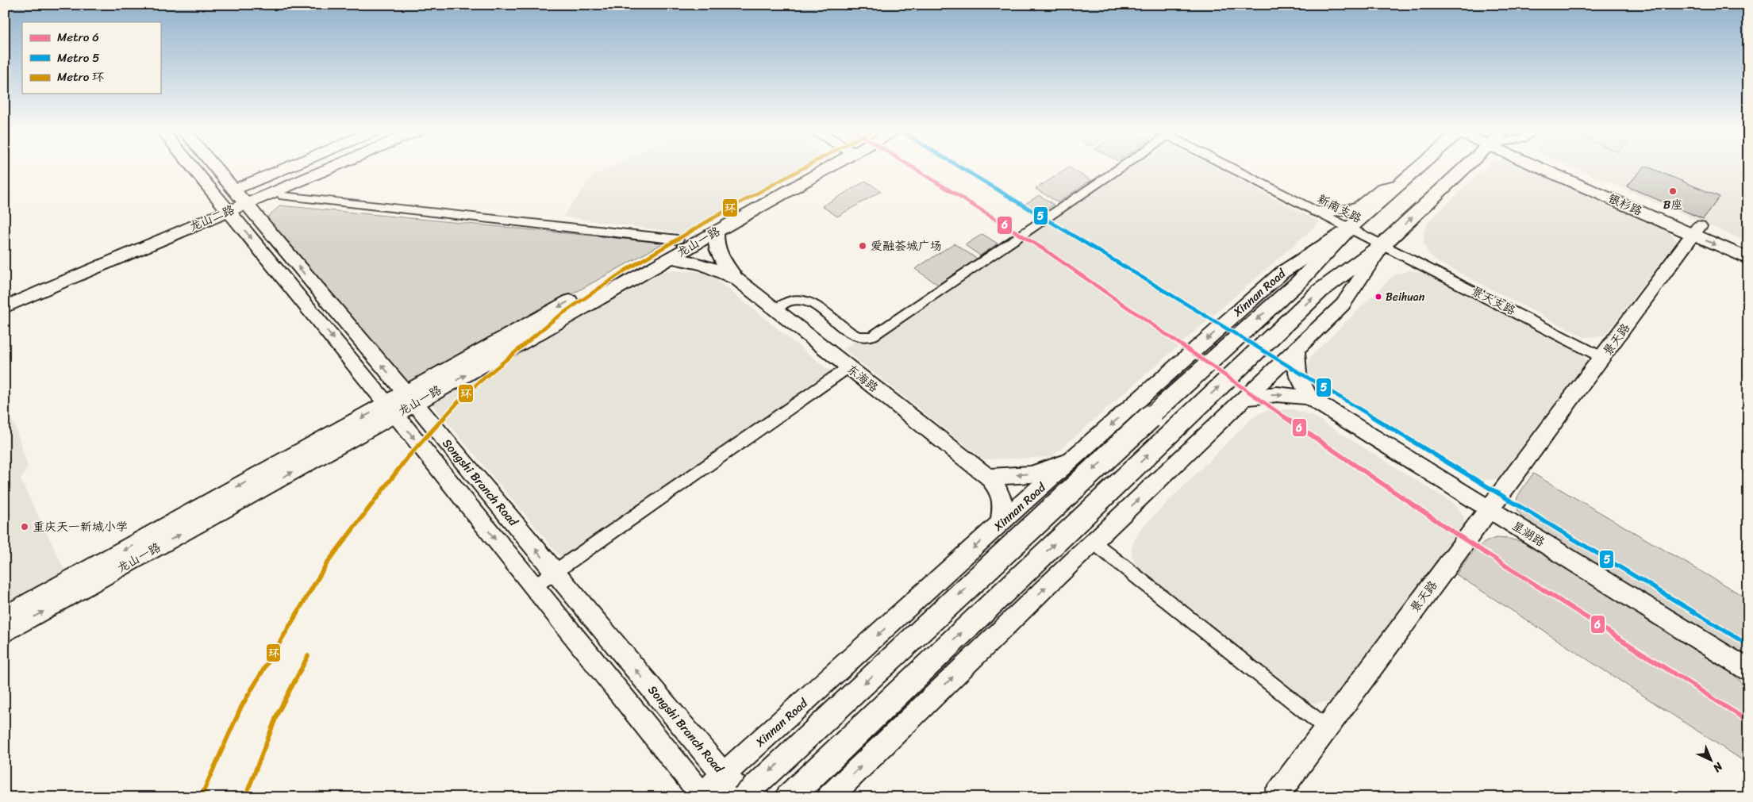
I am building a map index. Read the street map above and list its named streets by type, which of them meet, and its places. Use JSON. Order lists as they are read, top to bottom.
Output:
{
  "streets": {
    "main road": ["Xinnan Road"],
    "street": [
      "银杉路",
      "新南支路",
      "龙山二路",
      "龙山一路",
      "景天支路",
      "景天路",
      "东海路",
      "Songshi Branch Road",
      "星湖路"
    ]
  },
  "crossings": [
    ["银杉路", "景天路"],
    ["新南支路", "Xinnan Road"],
    ["新南支路", "景天支路"],
    ["龙山二路", "Songshi Branch Road"],
    ["龙山一路", "东海路"],
    ["龙山一路", "Songshi Branch Road"],
    ["Xinnan Road", "东海路"],
    ["Xinnan Road", "Songshi Branch Road"],
    ["景天支路", "景天路"],
    ["景天路", "星湖路"]
  ],
  "places": [
    "B座",
    "爱融荟城广场",
    "Beihuan",
    "重庆天一新城小学"
  ],
  "lines": ["metro line 6", "metro line 5", "metro line 环"],
  "legend": ["Metro 6", "Metro 5", "Metro 环"],
  "north": "bottom right"
}
